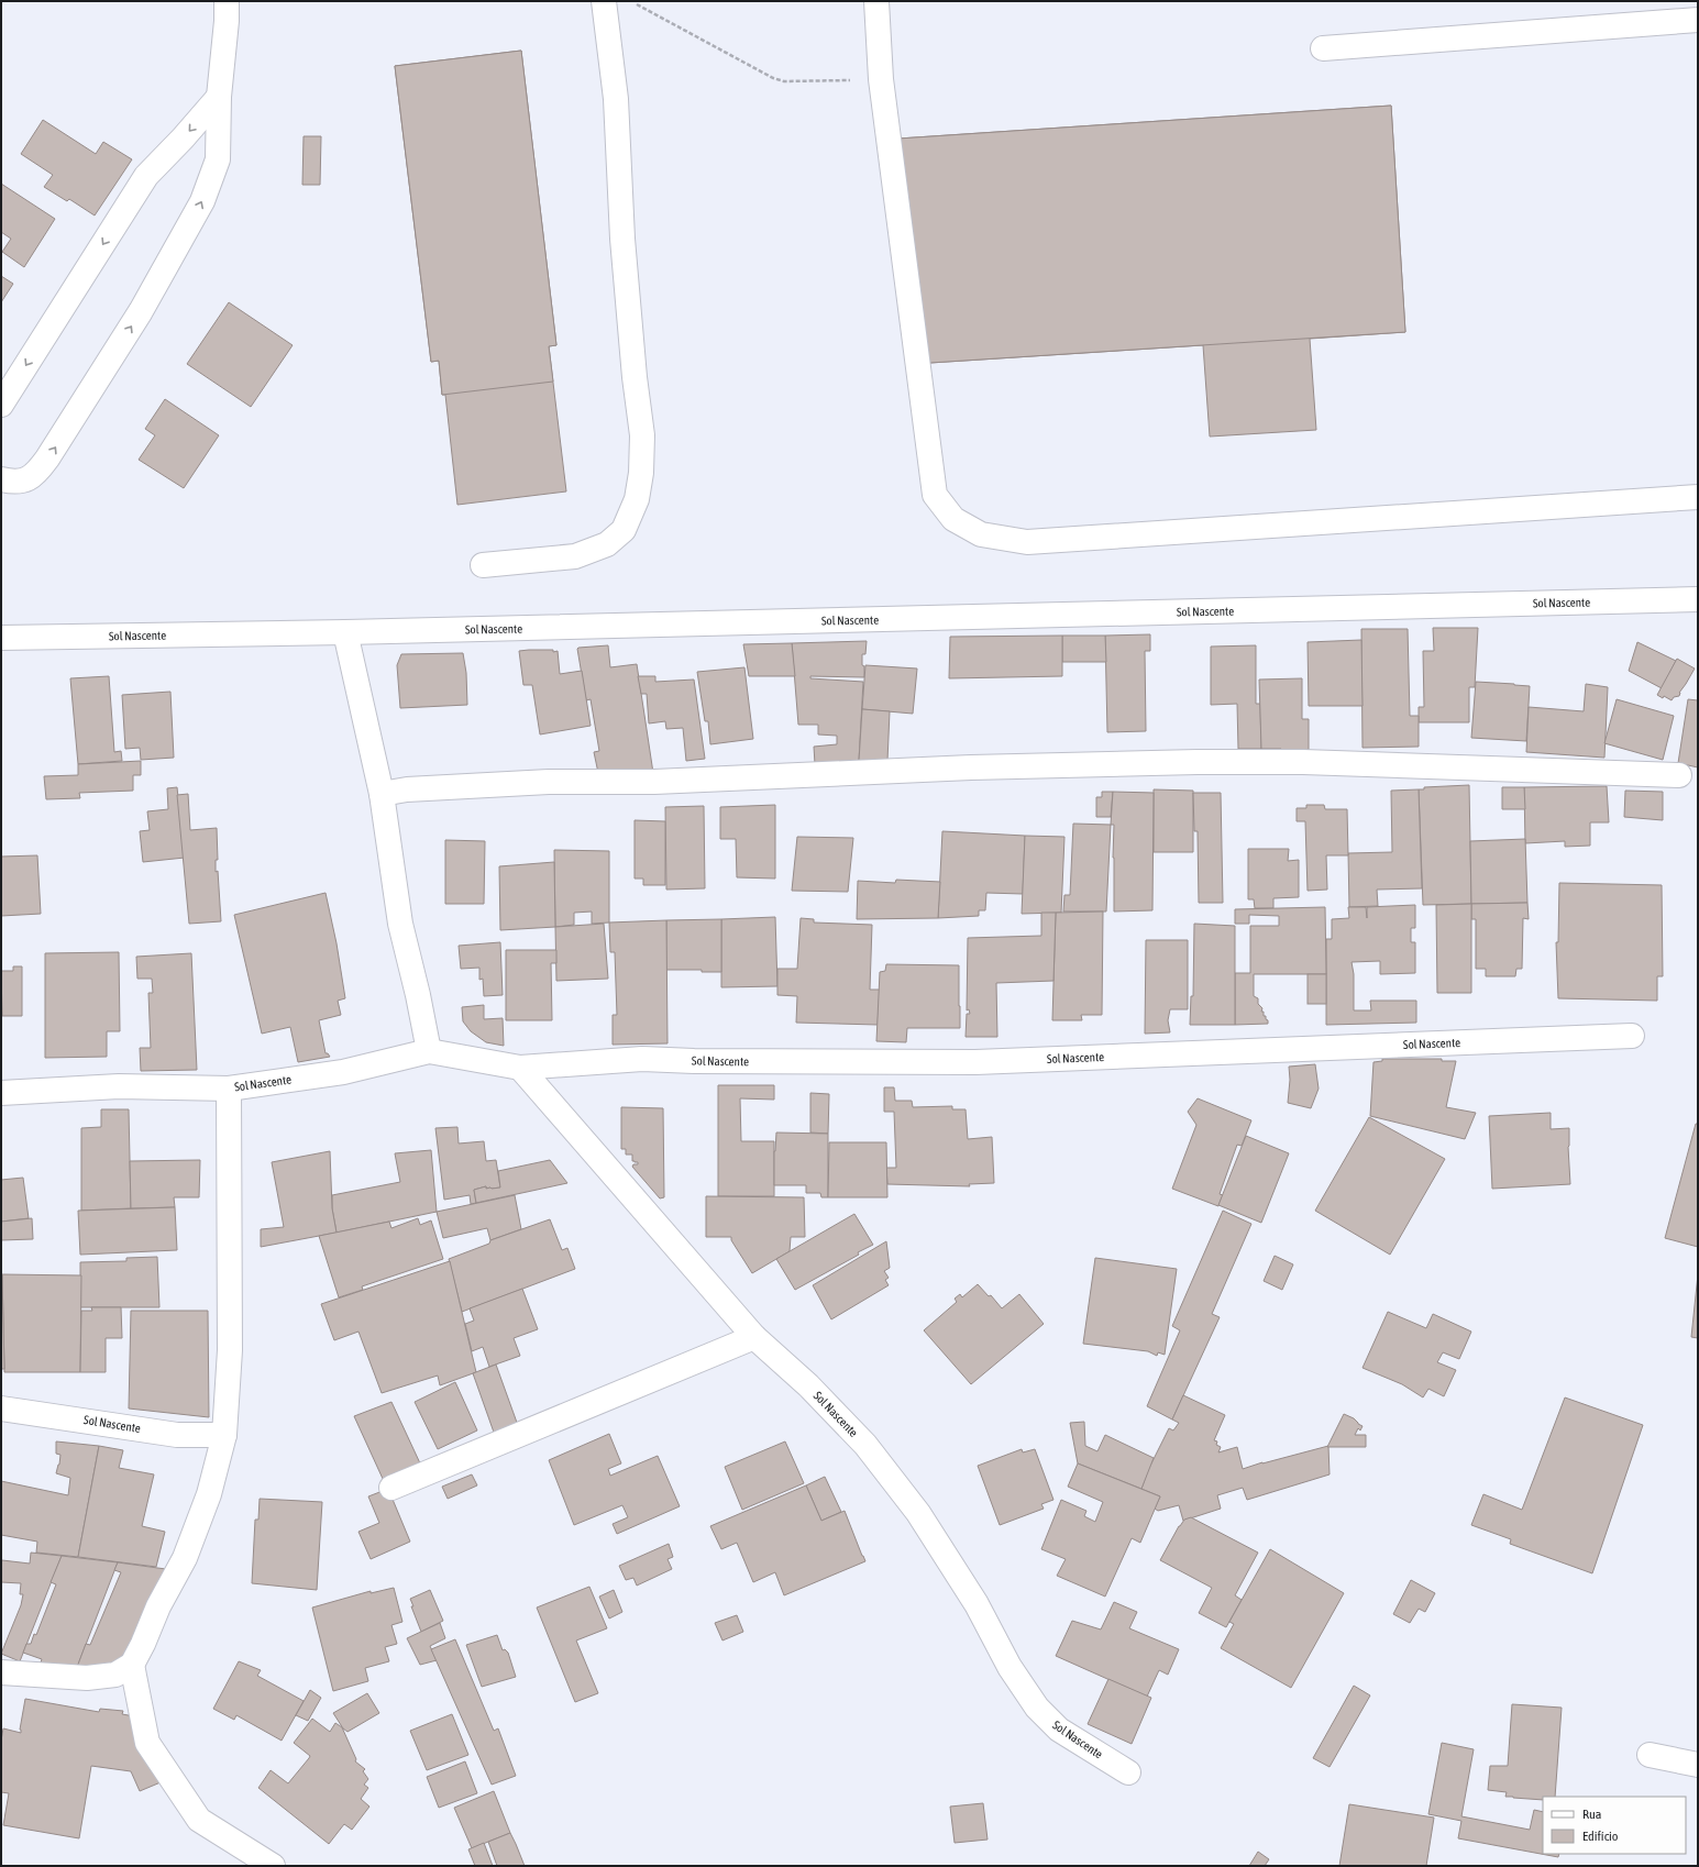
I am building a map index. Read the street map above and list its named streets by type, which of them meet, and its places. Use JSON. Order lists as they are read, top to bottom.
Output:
{
  "streets": {
    "street": ["Sol Nascente"]
  },
  "legend": ["Rua", "Edifício"]
}
